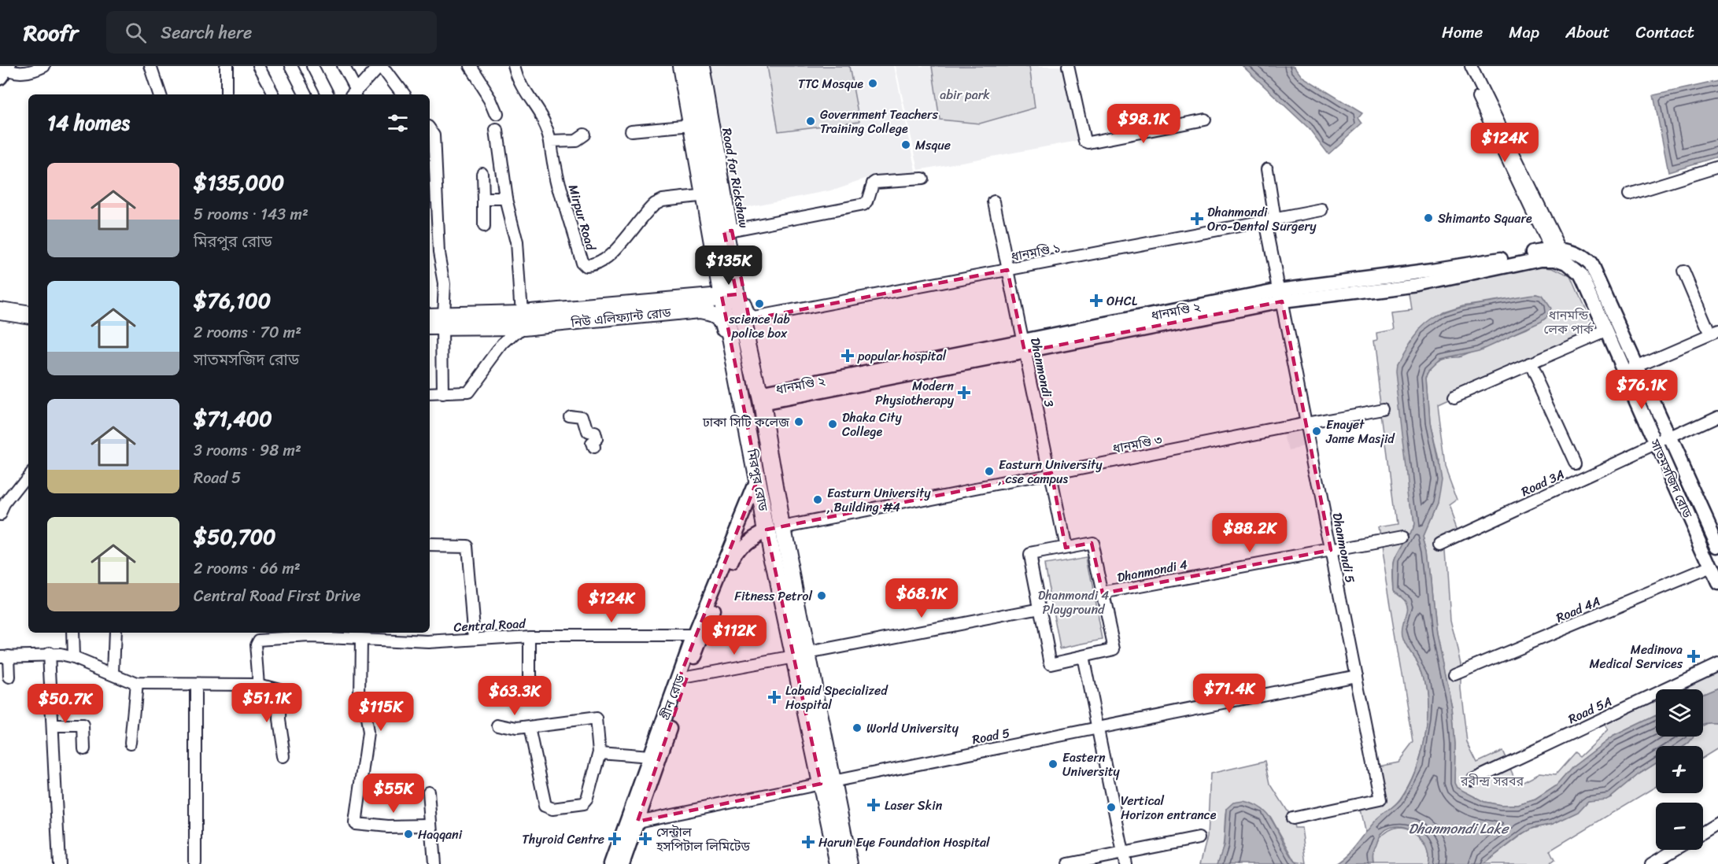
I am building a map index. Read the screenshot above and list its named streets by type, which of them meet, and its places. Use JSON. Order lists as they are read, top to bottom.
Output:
{
  "streets": {
    "highway": ["নিউ এলিফ্যান্ট রোড", "মিরপুর রোড"],
    "main road": ["ধানমণ্ডি ২", "সাতমসজিদ রোড", "গ্রীন রোড"],
    "street": [
      "Road for Rickshaw",
      "Mirpur Road",
      "ধানমণ্ডি ১",
      "Dhanmondi 3",
      "ধানমণ্ডি ৩",
      "Road 3A",
      "Dhanmondi 5",
      "Dhanmondi 4",
      "Road 4A",
      "Central Road",
      "Road 5A",
      "Road 5"
    ]
  },
  "crossings": [
    ["Road for Rickshaw", "ধানমণ্ডি ১"],
    ["Road for Rickshaw", "মিরপুর রোড"],
    ["Mirpur Road", "মিরপুর রোড"],
    ["ধানমণ্ডি ১", "Dhanmondi 3"],
    ["ধানমণ্ডি ২", "Dhanmondi 3"],
    ["ধানমণ্ডি ২", "সাতমসজিদ রোড"],
    ["ধানমণ্ডি ২", "মিরপুর রোড"],
    ["ধানমণ্ডি ২", "Dhanmondi 5"],
    ["নিউ এলিফ্যান্ট রোড", "মিরপুর রোড"],
    ["Dhanmondi 3", "ধানমণ্ডি ৩"],
    ["Dhanmondi 3", "Dhanmondi 4"],
    ["ধানমণ্ডি ৩", "মিরপুর রোড"],
    ["ধানমণ্ডি ৩", "Dhanmondi 5"],
    ["সাতমসজিদ রোড", "Road 3A"],
    ["সাতমসজিদ রোড", "Road 4A"],
    ["মিরপুর রোড", "গ্রীন রোড"],
    ["মিরপুর রোড", "Road 5"],
    ["Dhanmondi 5", "Dhanmondi 4"],
    ["Dhanmondi 5", "Road 5"],
    ["Central Road", "গ্রীন রোড"],
    ["গ্রীন রোড", "Road 5"]
  ],
  "water": ["Dhanmondi Lake"],
  "parks": [
    "abir park",
    "ধানমন্ডি লেক পার্ক",
    "Dhanmondi 4 Playground",
    "রবীন্দ্র সরবর"
  ],
  "places": {
    "other": [
      "TTC Mosque",
      "Government Teachers Training College",
      "Msque",
      "Shimanto Square",
      "science lab police box",
      "ঢাকা সিটি কলেজ",
      "Dhaka City College",
      "Enayet Jame Masjid",
      "Easturn University , cse campus",
      "Easturn University , Building #4",
      "Fitness Petrol",
      "World University",
      "Eastern University",
      "Vertical Horizon entrance",
      "Haqqani"
    ],
    "health": [
      "Dhanmondi Oro-Dental Surgery",
      "OHCL",
      "popular hospital",
      "Modern Physiotherapy",
      "Medinova Medical Services",
      "Labaid Specialized Hospital",
      "Laser Skin",
      "Thyroid Centre",
      "সেন্ট্রাল হসপিটাল লিমিটেড",
      "Harun Eye Foundation Hospital"
    ]
  },
  "page": {
    "header": "Roofr",
    "search": "Search here",
    "nav": [
      "Home",
      "Map",
      "About",
      "Contact"
    ],
    "heading": "14 homes",
    "price": [
      "$98.1K",
      "$124K",
      "$135K",
      "$76.1K",
      "$88.2K",
      "$68.1K",
      "$124K",
      "$112K",
      "$71.4K",
      "$63.3K",
      "$51.1K",
      "$50.7K",
      "$115K",
      "$55K"
    ],
    "list": [
      {
        "name": "$135,000",
        "note": "5 rooms · 143 m² · মিরপুর রোড"
      },
      {
        "name": "$76,100",
        "note": "2 rooms · 70 m² · সাতমসজিদ রোড"
      },
      {
        "name": "$71,400",
        "note": "3 rooms · 98 m² · Road 5"
      },
      {
        "name": "$50,700",
        "note": "2 rooms · 66 m² · Central Road First Drive"
      }
    ],
    "map_buttons": ["+", "−"]
  }
}
